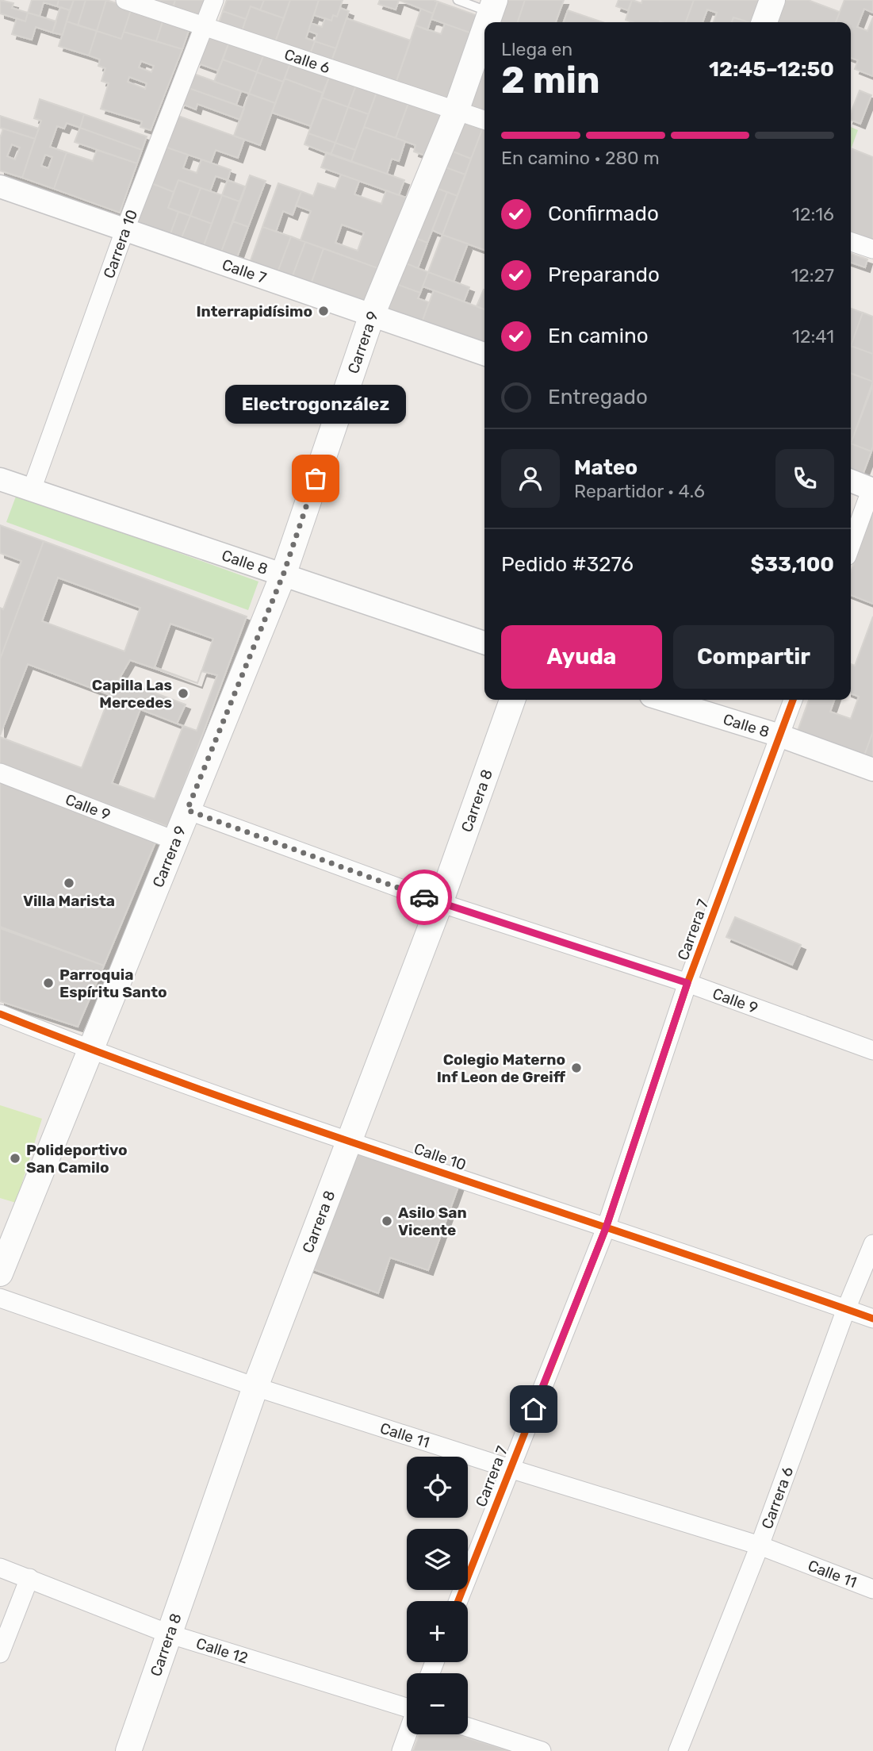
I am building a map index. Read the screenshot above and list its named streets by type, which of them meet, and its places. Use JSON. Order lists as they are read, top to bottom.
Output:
{
  "streets": {
    "main road": ["Carrera 9", "Carrera 8"],
    "street": [
      "Calle 6",
      "Carrera 10",
      "Calle 7",
      "Calle 8",
      "Calle 9",
      "Carrera 7",
      "Calle 10",
      "Calle 11",
      "Carrera 6",
      "Calle 12"
    ]
  },
  "crossings": [
    ["Calle 6", "Carrera 10"],
    ["Calle 6", "Carrera 9"],
    ["Carrera 10", "Calle 7"],
    ["Carrera 10", "Calle 8"],
    ["Calle 7", "Carrera 9"],
    ["Carrera 9", "Calle 8"],
    ["Carrera 9", "Calle 9"],
    ["Carrera 9", "Calle 10"],
    ["Calle 8", "Carrera 7"],
    ["Carrera 8", "Calle 9"],
    ["Carrera 8", "Calle 10"],
    ["Carrera 8", "Calle 11"],
    ["Carrera 8", "Calle 12"],
    ["Calle 9", "Carrera 7"],
    ["Carrera 7", "Calle 10"],
    ["Carrera 7", "Calle 11"],
    ["Calle 10", "Carrera 6"],
    ["Calle 11", "Carrera 6"]
  ],
  "places": [
    "Interrapidísimo",
    "Electrogonzález",
    "Capilla Las Mercedes",
    "Villa Marista",
    "Parroquia Espíritu Santo",
    "Colegio Materno Inf Leon de Greiff",
    "Polideportivo San Camilo",
    "Asilo San Vicente"
  ],
  "page": {
    "heading": ["2 min", "Llega en", "12:45–12:50"],
    "panel": [
      "Mateo",
      "Repartidor · 4.6",
      "Pedido #3276",
      "$33,100"
    ],
    "bar": "En camino · 280 m",
    "list": [
      ["Confirmado", "12:16"],
      ["Preparando", "12:27"],
      ["En camino", "12:41"],
      "Entregado"
    ],
    "bubble": "Electrogonzález",
    "buttons": ["Ayuda", "Compartir"],
    "map_buttons": ["+", "−"]
  }
}
